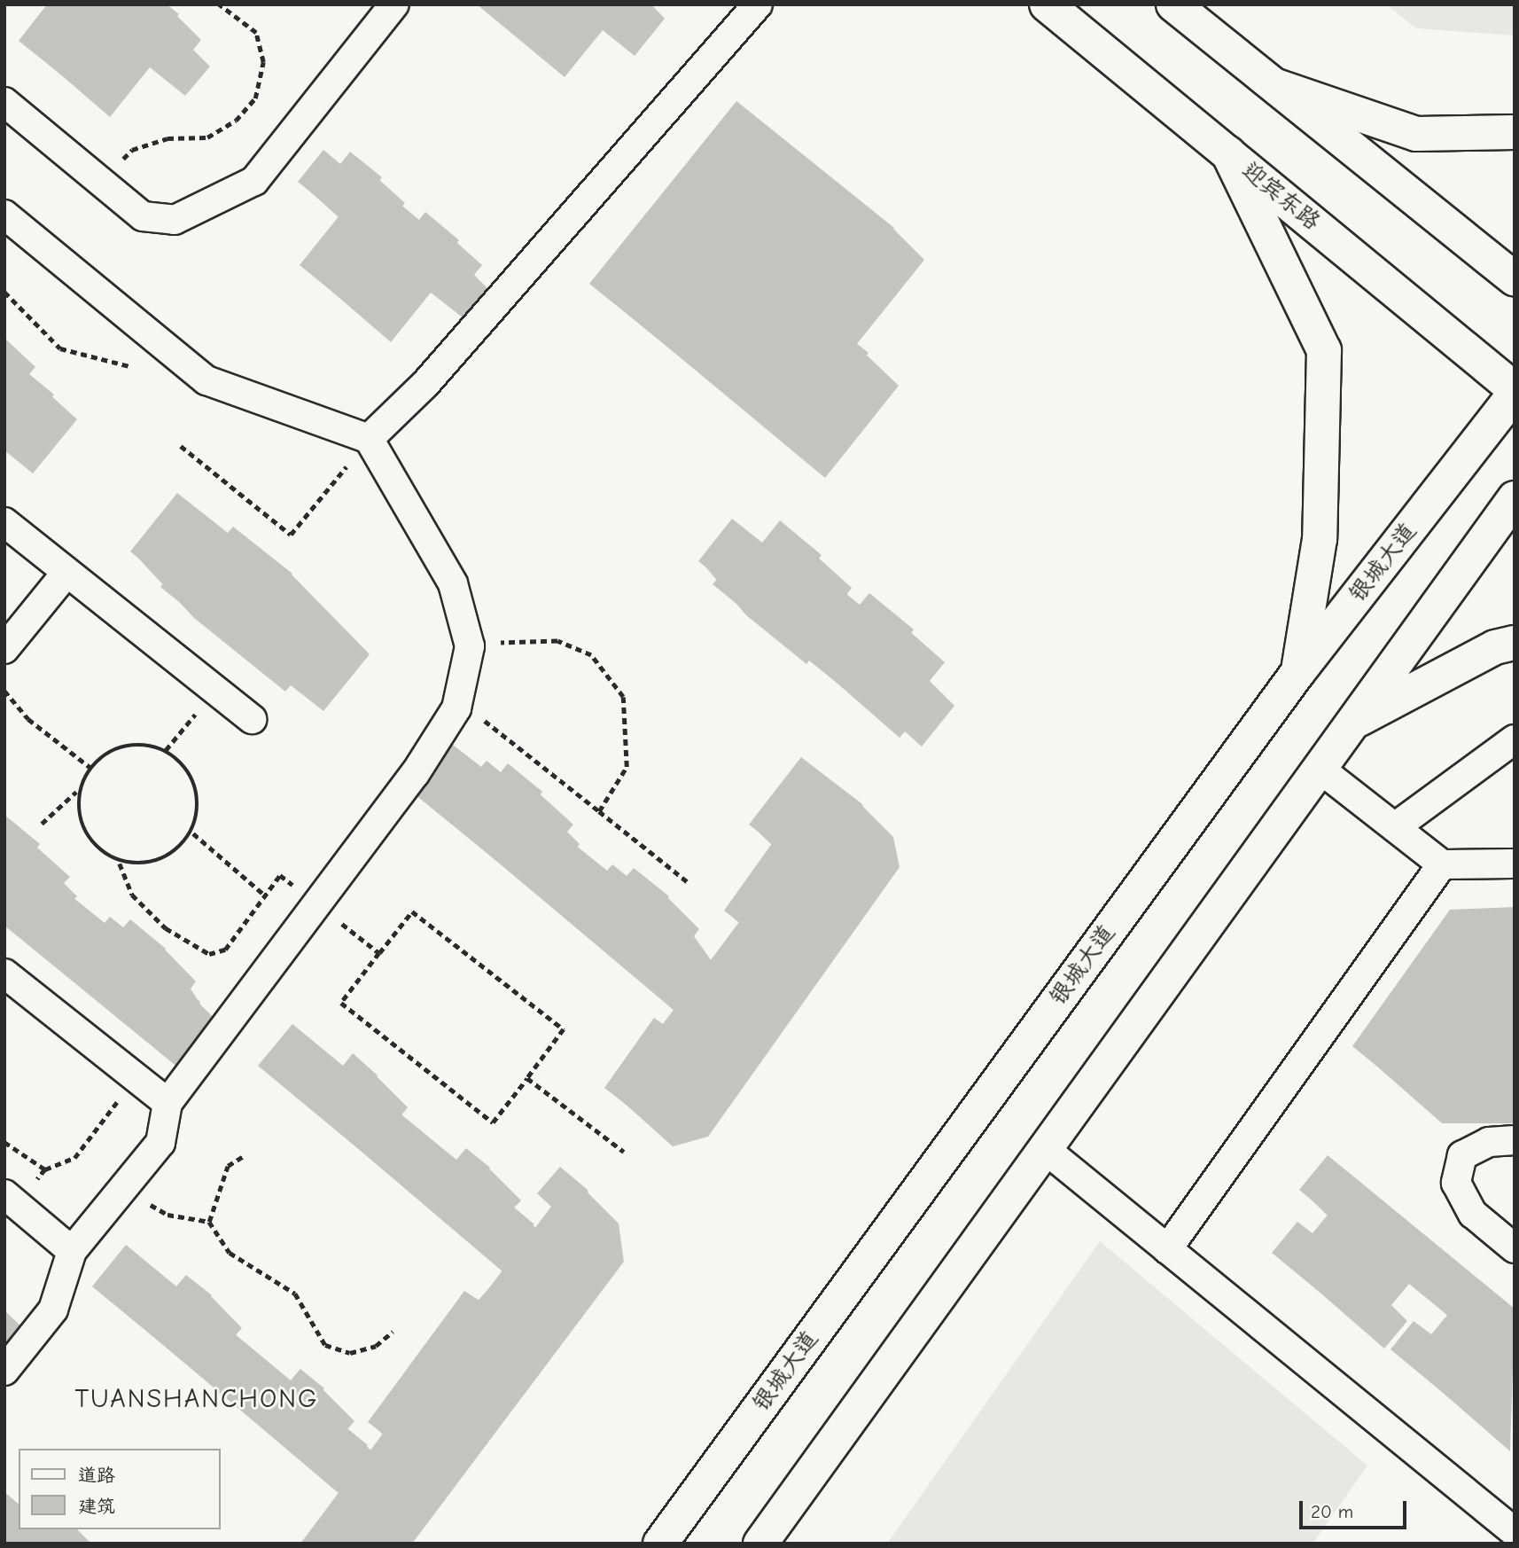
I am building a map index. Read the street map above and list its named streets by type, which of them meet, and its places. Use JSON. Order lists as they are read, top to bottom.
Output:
{
  "streets": {
    "main road": ["迎宾东路", "银城大道"]
  },
  "districts": ["TUANSHANCHONG"],
  "legend": ["道路", "建筑"],
  "scale_bar": "20 m"
}
